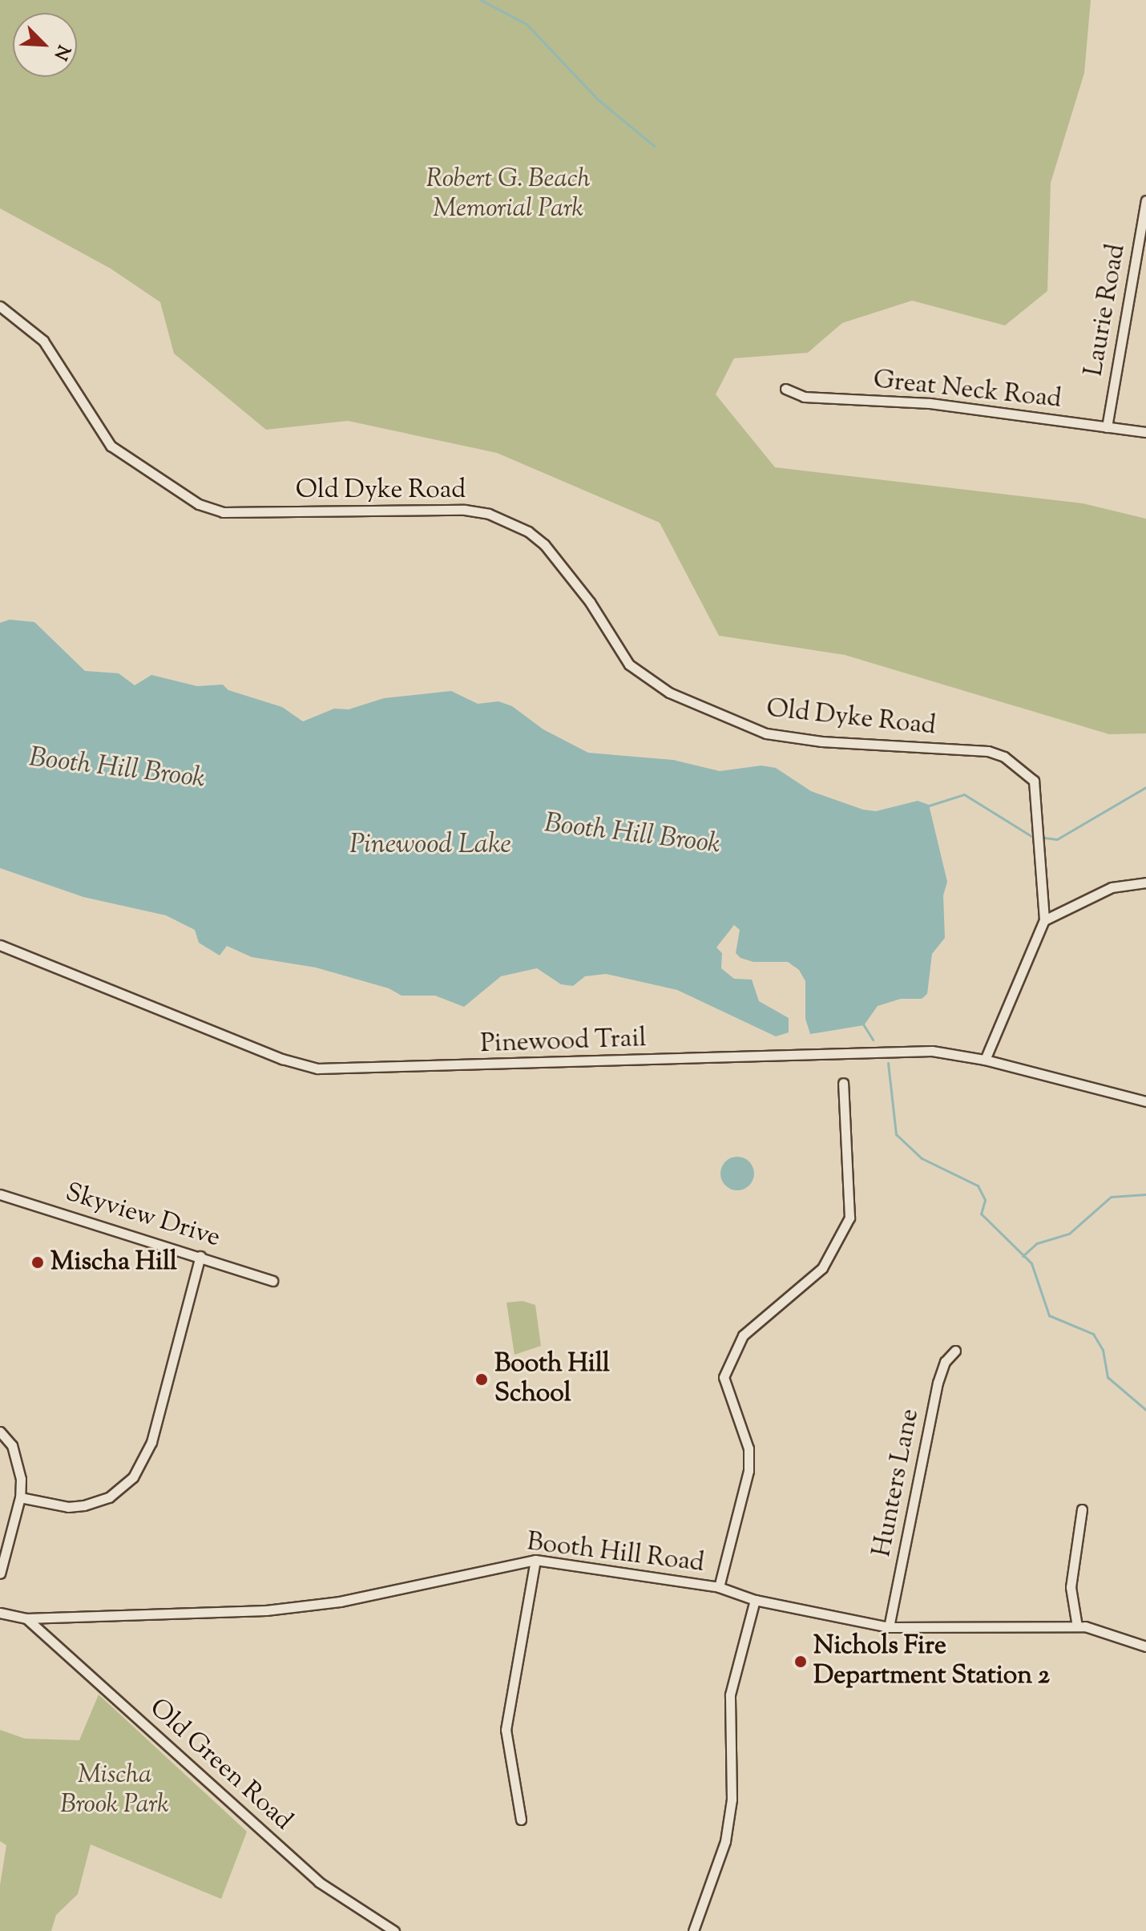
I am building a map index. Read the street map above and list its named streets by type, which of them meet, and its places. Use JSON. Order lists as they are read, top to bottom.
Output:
{
  "streets": {
    "street": [
      "Laurie Road",
      "Great Neck Road",
      "Old Dyke Road",
      "Pinewood Trail",
      "Skyview Drive",
      "Hunters Lane",
      "Booth Hill Road",
      "Old Green Road"
    ]
  },
  "crossings": [
    ["Laurie Road", "Great Neck Road"],
    ["Hunters Lane", "Booth Hill Road"],
    ["Booth Hill Road", "Old Green Road"]
  ],
  "water": ["Booth Hill Brook", "Pinewood Lake"],
  "parks": ["Robert G. Beach Memorial Park", "Mischa Brook Park"],
  "places": ["Mischa Hill", "Booth Hill School", "Nichols Fire Department Station 2"],
  "north": "bottom right"
}
